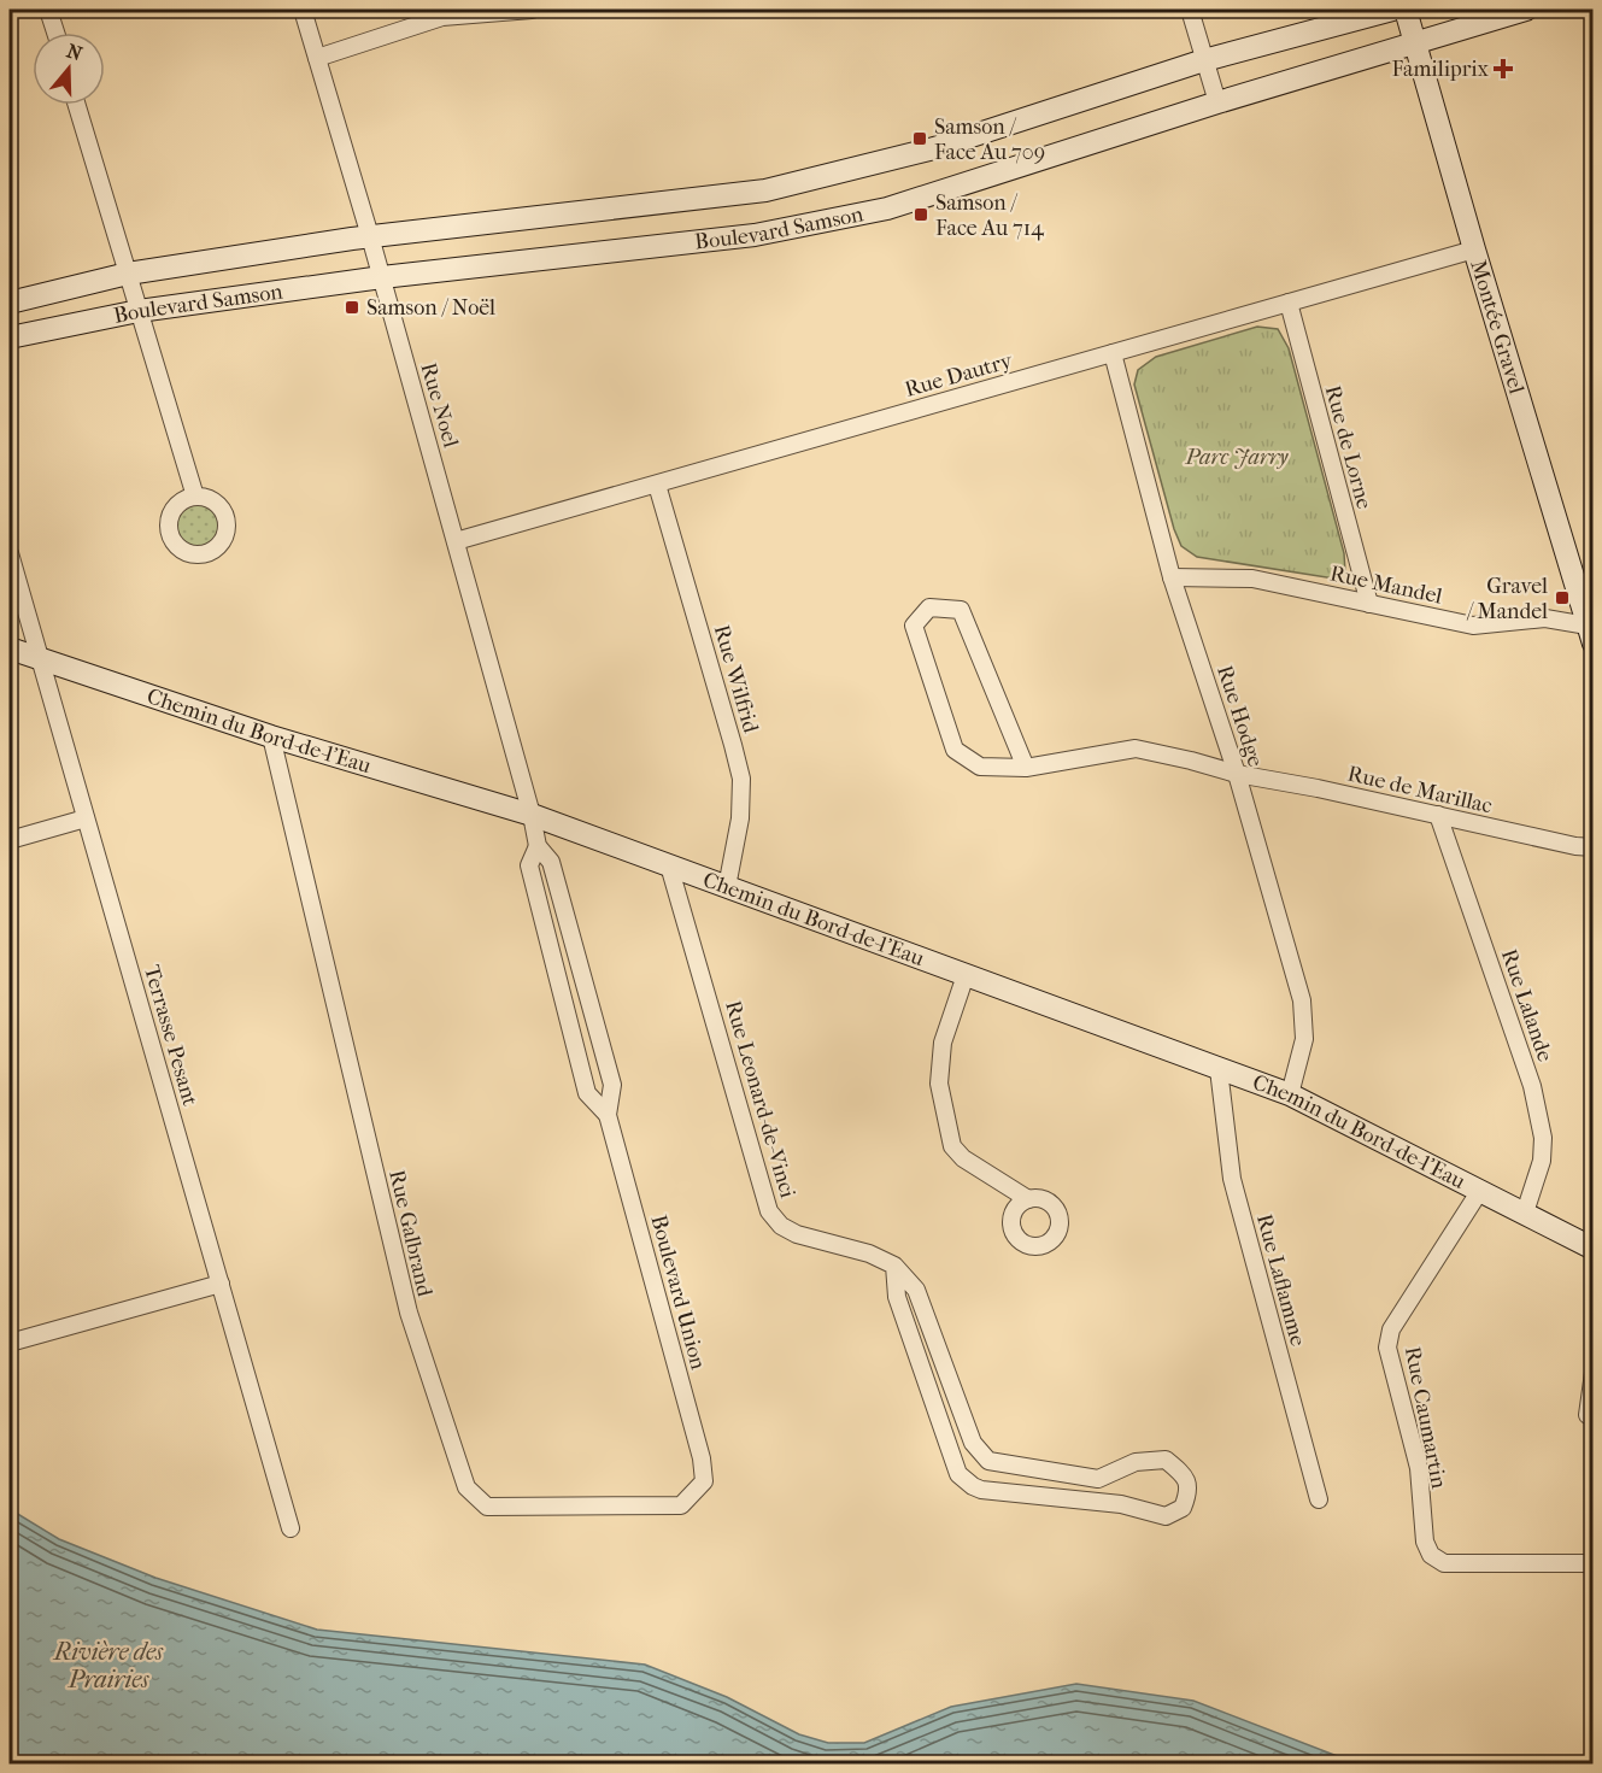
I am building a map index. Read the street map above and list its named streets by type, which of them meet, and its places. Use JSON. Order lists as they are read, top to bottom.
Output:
{
  "streets": {
    "street": [
      "Boulevard Samson",
      "Montée Gravel",
      "Rue Dautry",
      "Rue Noel",
      "Rue de Lorne",
      "Rue Mandel",
      "Rue Wilfrid",
      "Rue Hodge",
      "Chemin du Bord-de-l'Eau",
      "Rue de Marillac",
      "Rue Lalande",
      "Terrasse Pesant",
      "Rue Leonard-de-Vinci",
      "Rue Galbrand",
      "Rue Laflamme",
      "Boulevard Union",
      "Rue Caumartin"
    ]
  },
  "crossings": [
    ["Boulevard Samson", "Montée Gravel"],
    ["Boulevard Samson", "Rue Noel"],
    ["Montée Gravel", "Rue Dautry"],
    ["Montée Gravel", "Rue Mandel"],
    ["Rue Dautry", "Rue Noel"],
    ["Rue Dautry", "Rue de Lorne"],
    ["Rue Dautry", "Rue Wilfrid"],
    ["Rue Dautry", "Rue Hodge"],
    ["Rue Noel", "Chemin du Bord-de-l'Eau"],
    ["Rue Noel", "Boulevard Union"],
    ["Rue de Lorne", "Rue Mandel"],
    ["Rue Mandel", "Rue Hodge"],
    ["Rue Wilfrid", "Chemin du Bord-de-l'Eau"],
    ["Rue Hodge", "Chemin du Bord-de-l'Eau"],
    ["Rue Hodge", "Rue de Marillac"],
    ["Chemin du Bord-de-l'Eau", "Rue Lalande"],
    ["Chemin du Bord-de-l'Eau", "Terrasse Pesant"],
    ["Chemin du Bord-de-l'Eau", "Rue Leonard-de-Vinci"],
    ["Chemin du Bord-de-l'Eau", "Rue Galbrand"],
    ["Chemin du Bord-de-l'Eau", "Rue Laflamme"],
    ["Chemin du Bord-de-l'Eau", "Boulevard Union"],
    ["Chemin du Bord-de-l'Eau", "Rue Caumartin"],
    ["Rue de Marillac", "Rue Lalande"],
    ["Rue Galbrand", "Boulevard Union"]
  ],
  "water": ["Rivière des Prairies"],
  "parks": ["Parc Jarry"],
  "places": {
    "health": ["Familiprix"],
    "transit": [
      "Samson / Face Au 709",
      "Samson / Face Au 714",
      "Samson / Noël",
      "Gravel / Mandel"
    ]
  },
  "north": "top"
}
